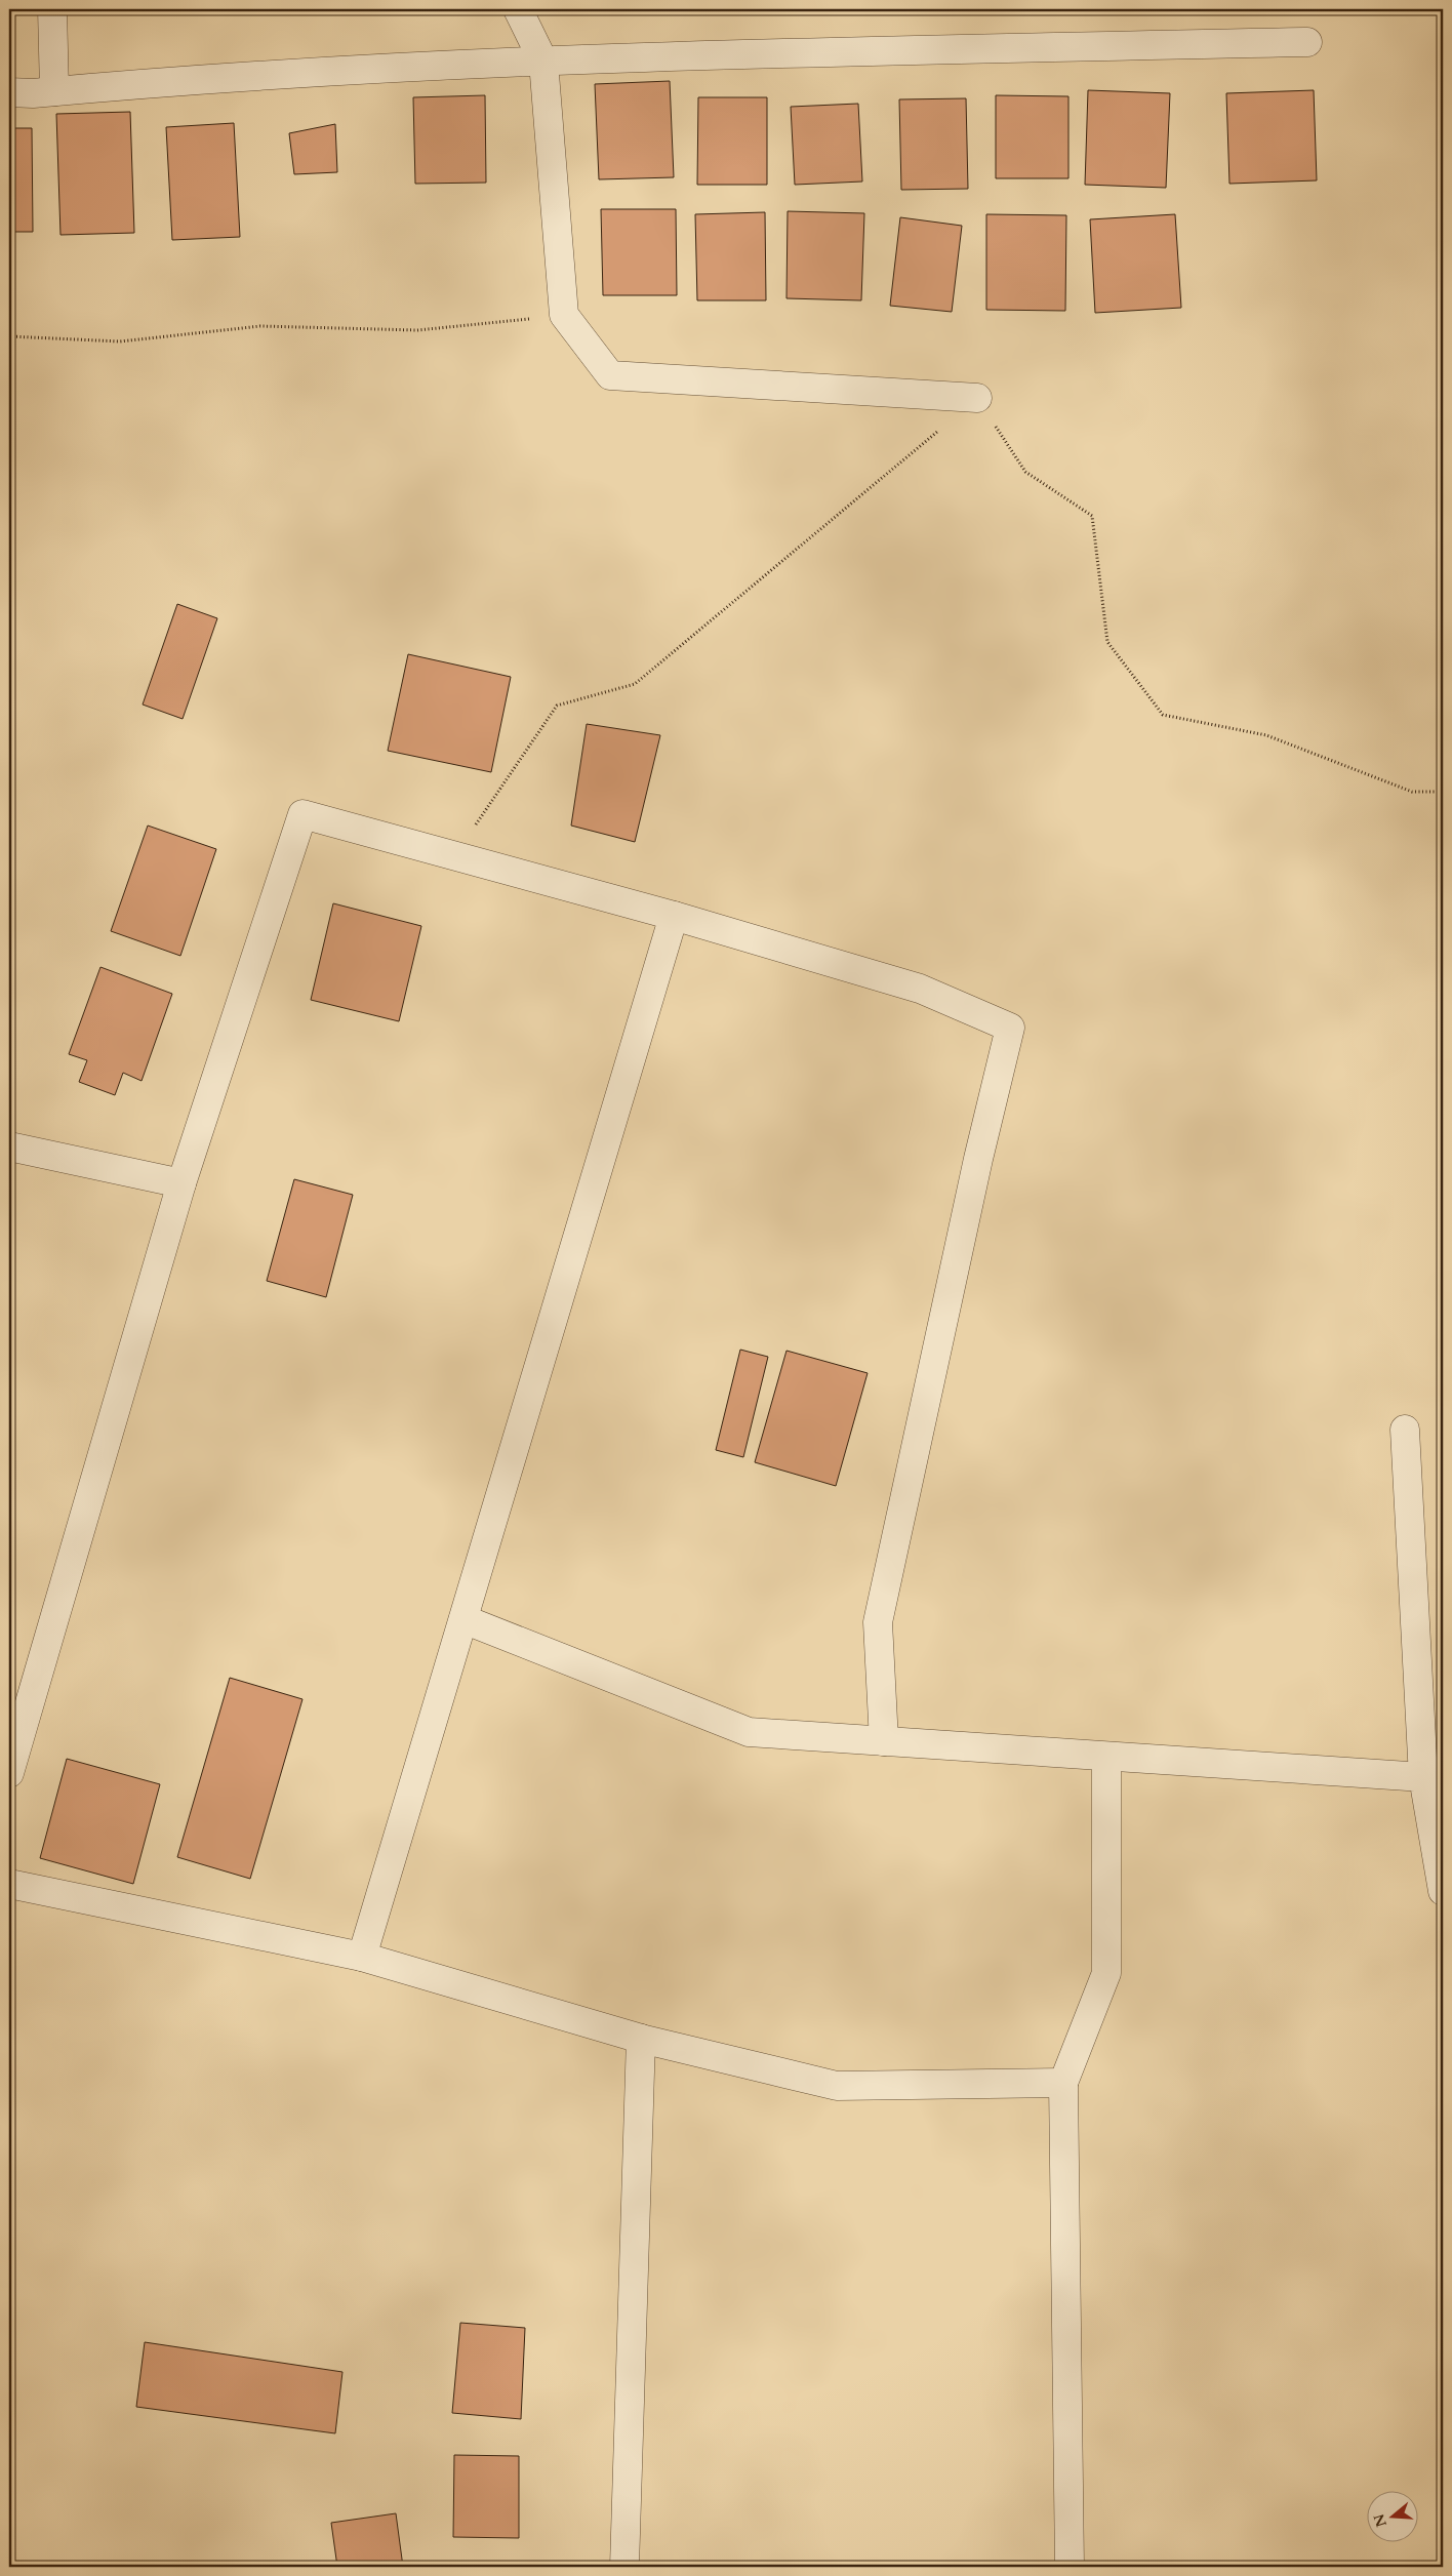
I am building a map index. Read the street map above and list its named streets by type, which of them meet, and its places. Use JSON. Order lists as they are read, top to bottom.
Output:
{
  "north": "left"
}
